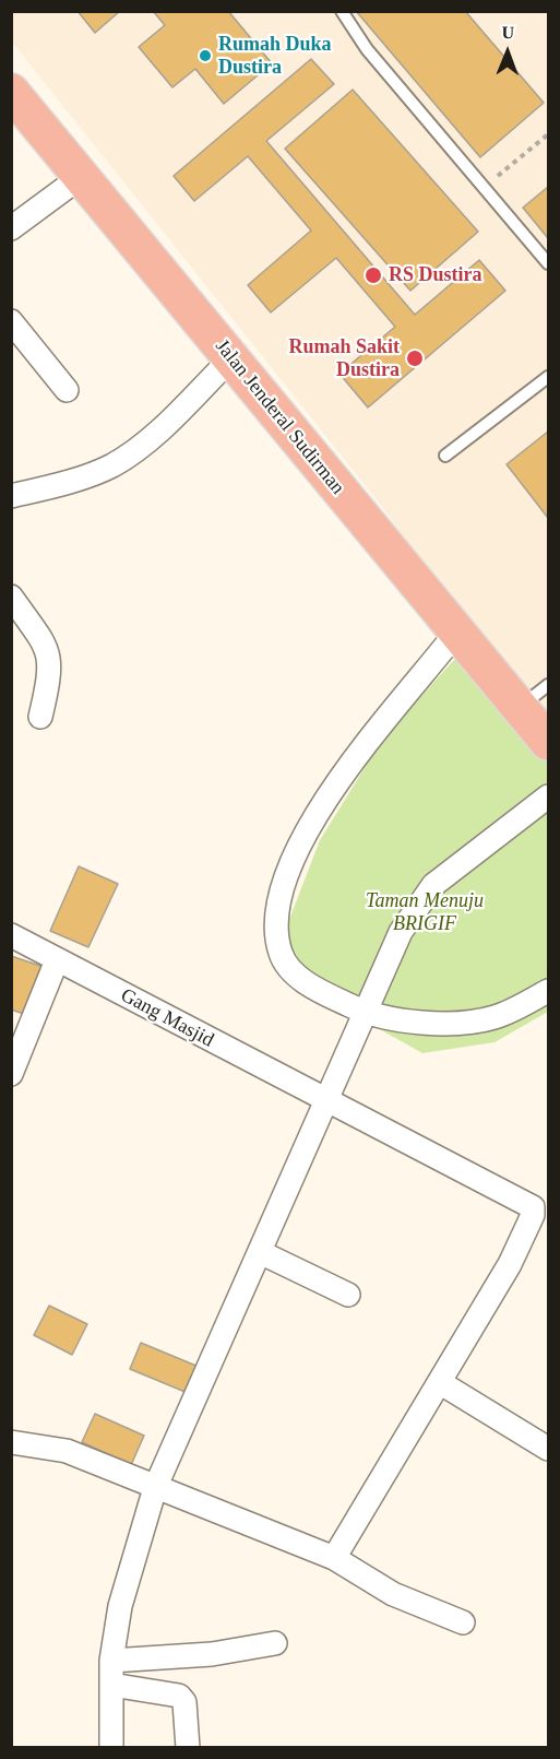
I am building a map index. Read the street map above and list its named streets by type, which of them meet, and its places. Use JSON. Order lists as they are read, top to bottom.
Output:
{
  "streets": {
    "main road": ["Jalan Jenderal Sudirman"],
    "street": ["Gang Masjid"]
  },
  "parks": ["Taman Menuju BRIGIF"],
  "places": ["Rumah Duka Dustira", "RS Dustira", "Rumah Sakit Dustira"],
  "north": "top"
}
